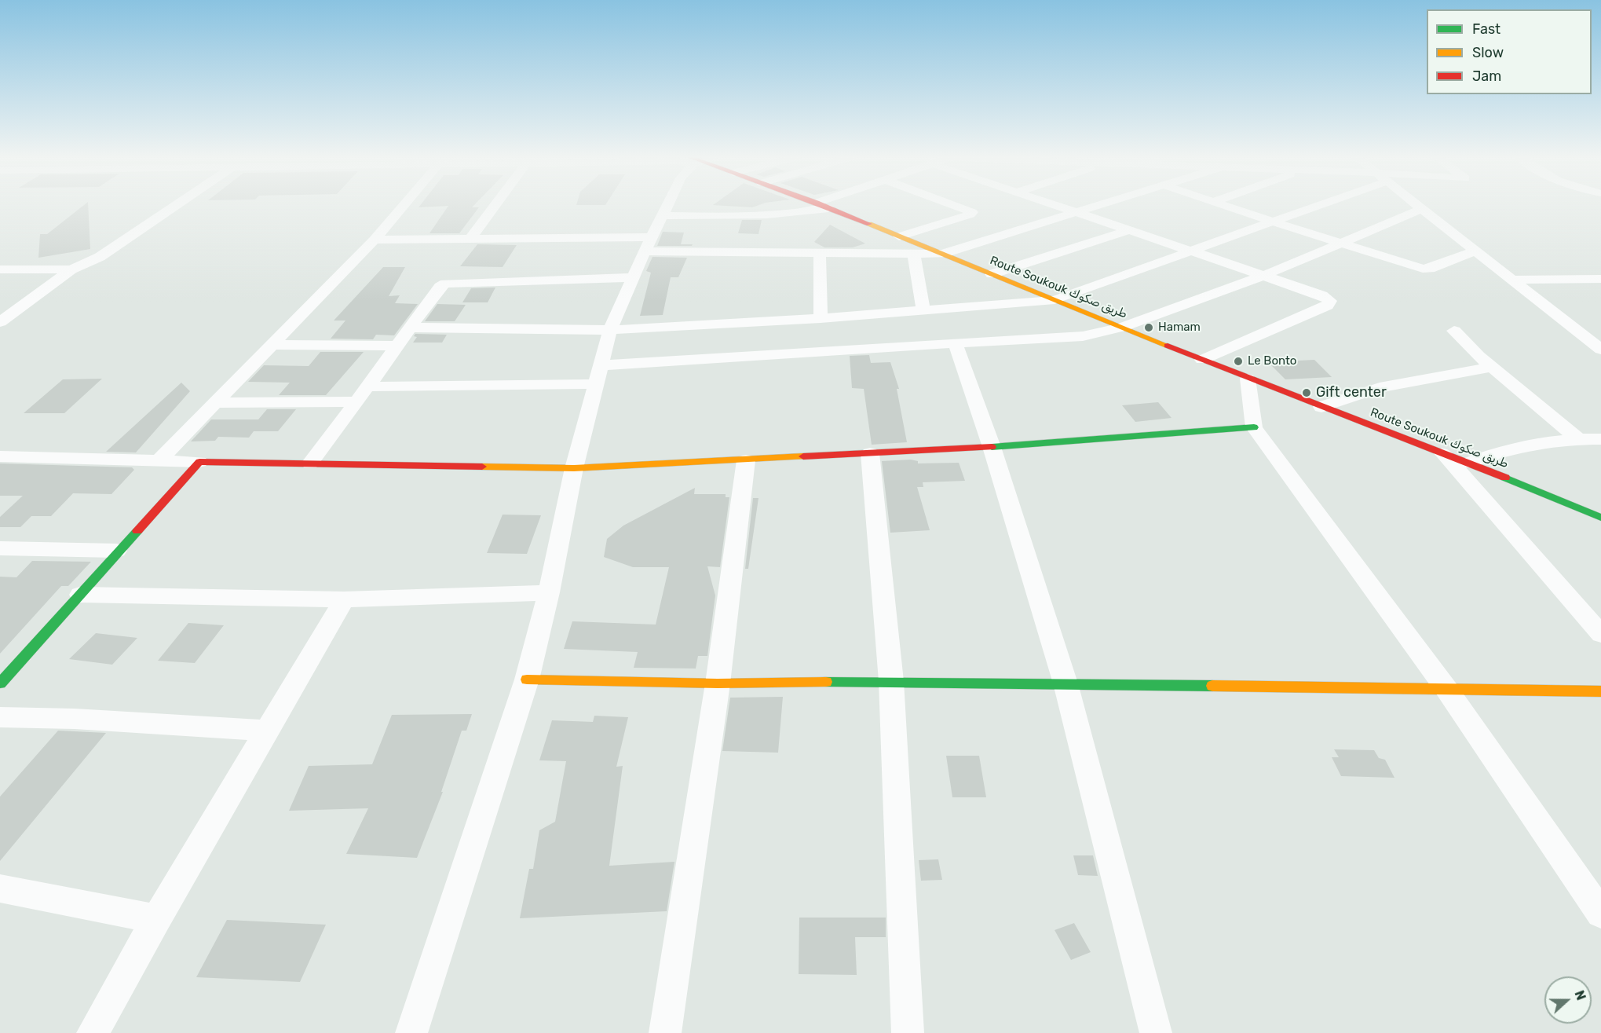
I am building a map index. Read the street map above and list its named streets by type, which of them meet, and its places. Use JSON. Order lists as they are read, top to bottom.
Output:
{
  "streets": {
    "street": ["Route Soukouk طريق صكوك"]
  },
  "places": ["Hamam", "Le Bonto", "Gift center"],
  "legend": ["Fast", "Slow", "Jam"],
  "north": "right"
}
